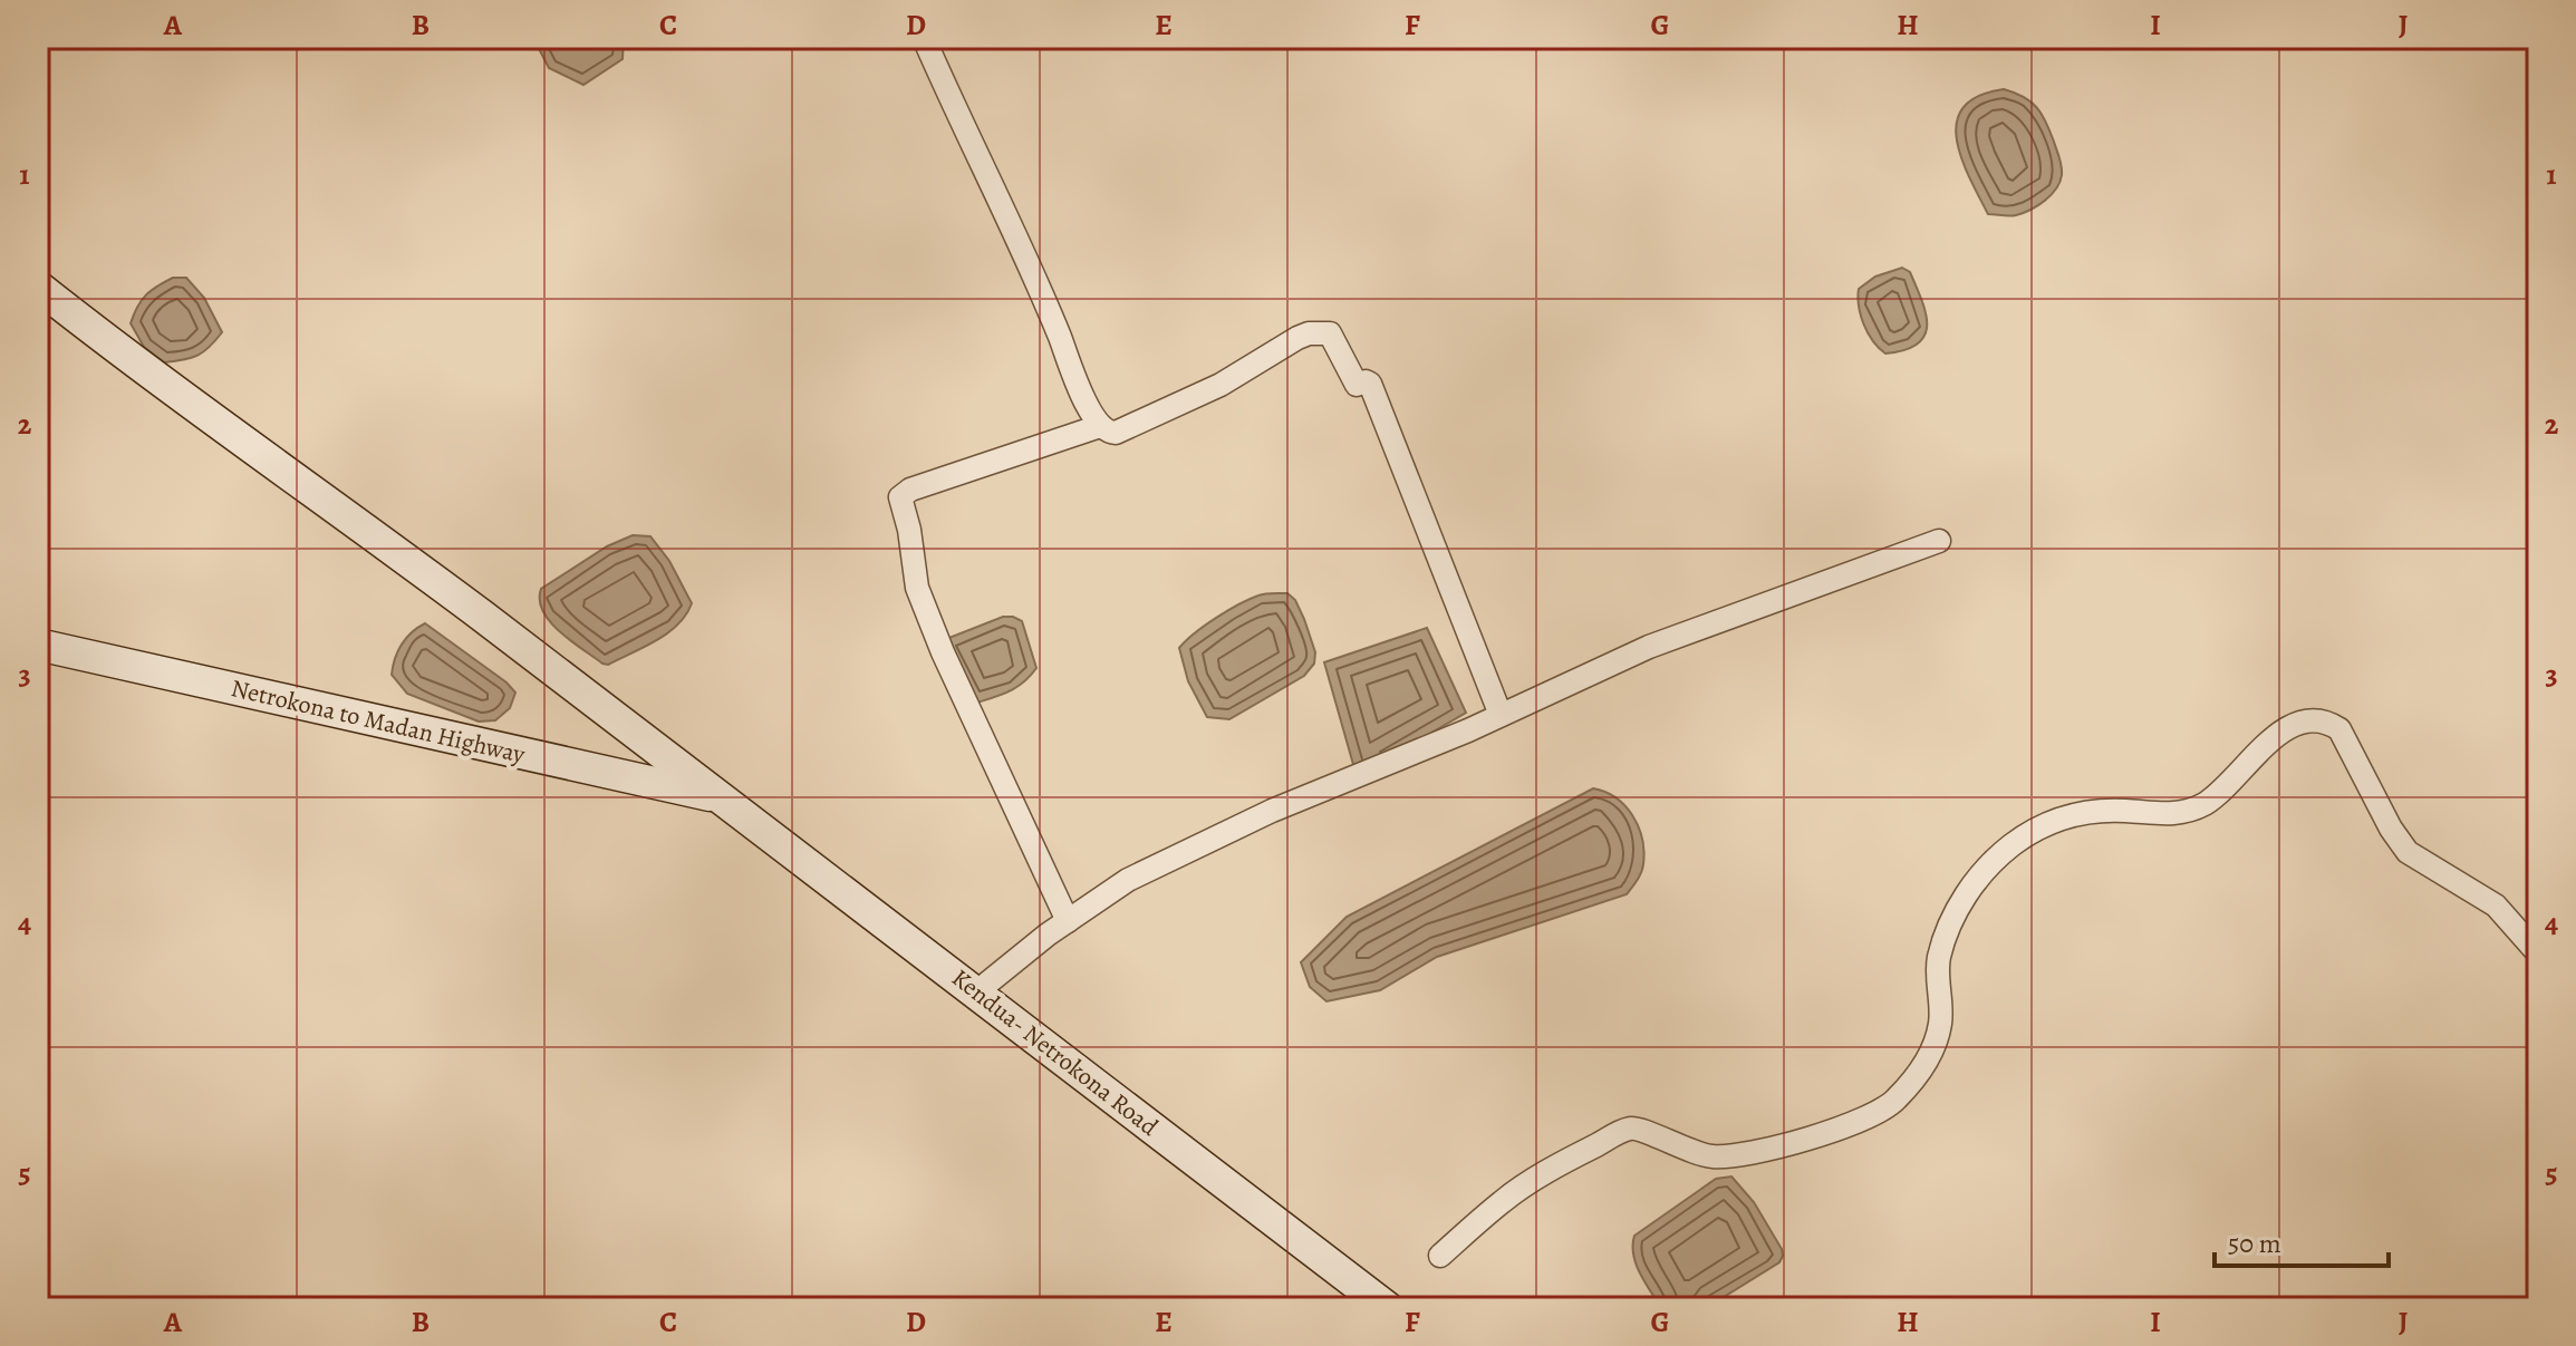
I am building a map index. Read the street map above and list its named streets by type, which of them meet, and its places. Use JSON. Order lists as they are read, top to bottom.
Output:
{
  "streets": {
    "main road": ["Netrokona to Madan Highway", "Kendua- Netrokona Road"]
  },
  "crossings": [
    ["Netrokona to Madan Highway", "Kendua- Netrokona Road"]
  ],
  "scale_bar": "50 m",
  "grid": {
    "columns": [
      "A",
      "B",
      "C",
      "D",
      "E",
      "F",
      "G",
      "H",
      "I",
      "J"
    ],
    "rows": [
      "1",
      "2",
      "3",
      "4",
      "5"
    ]
  }
}
